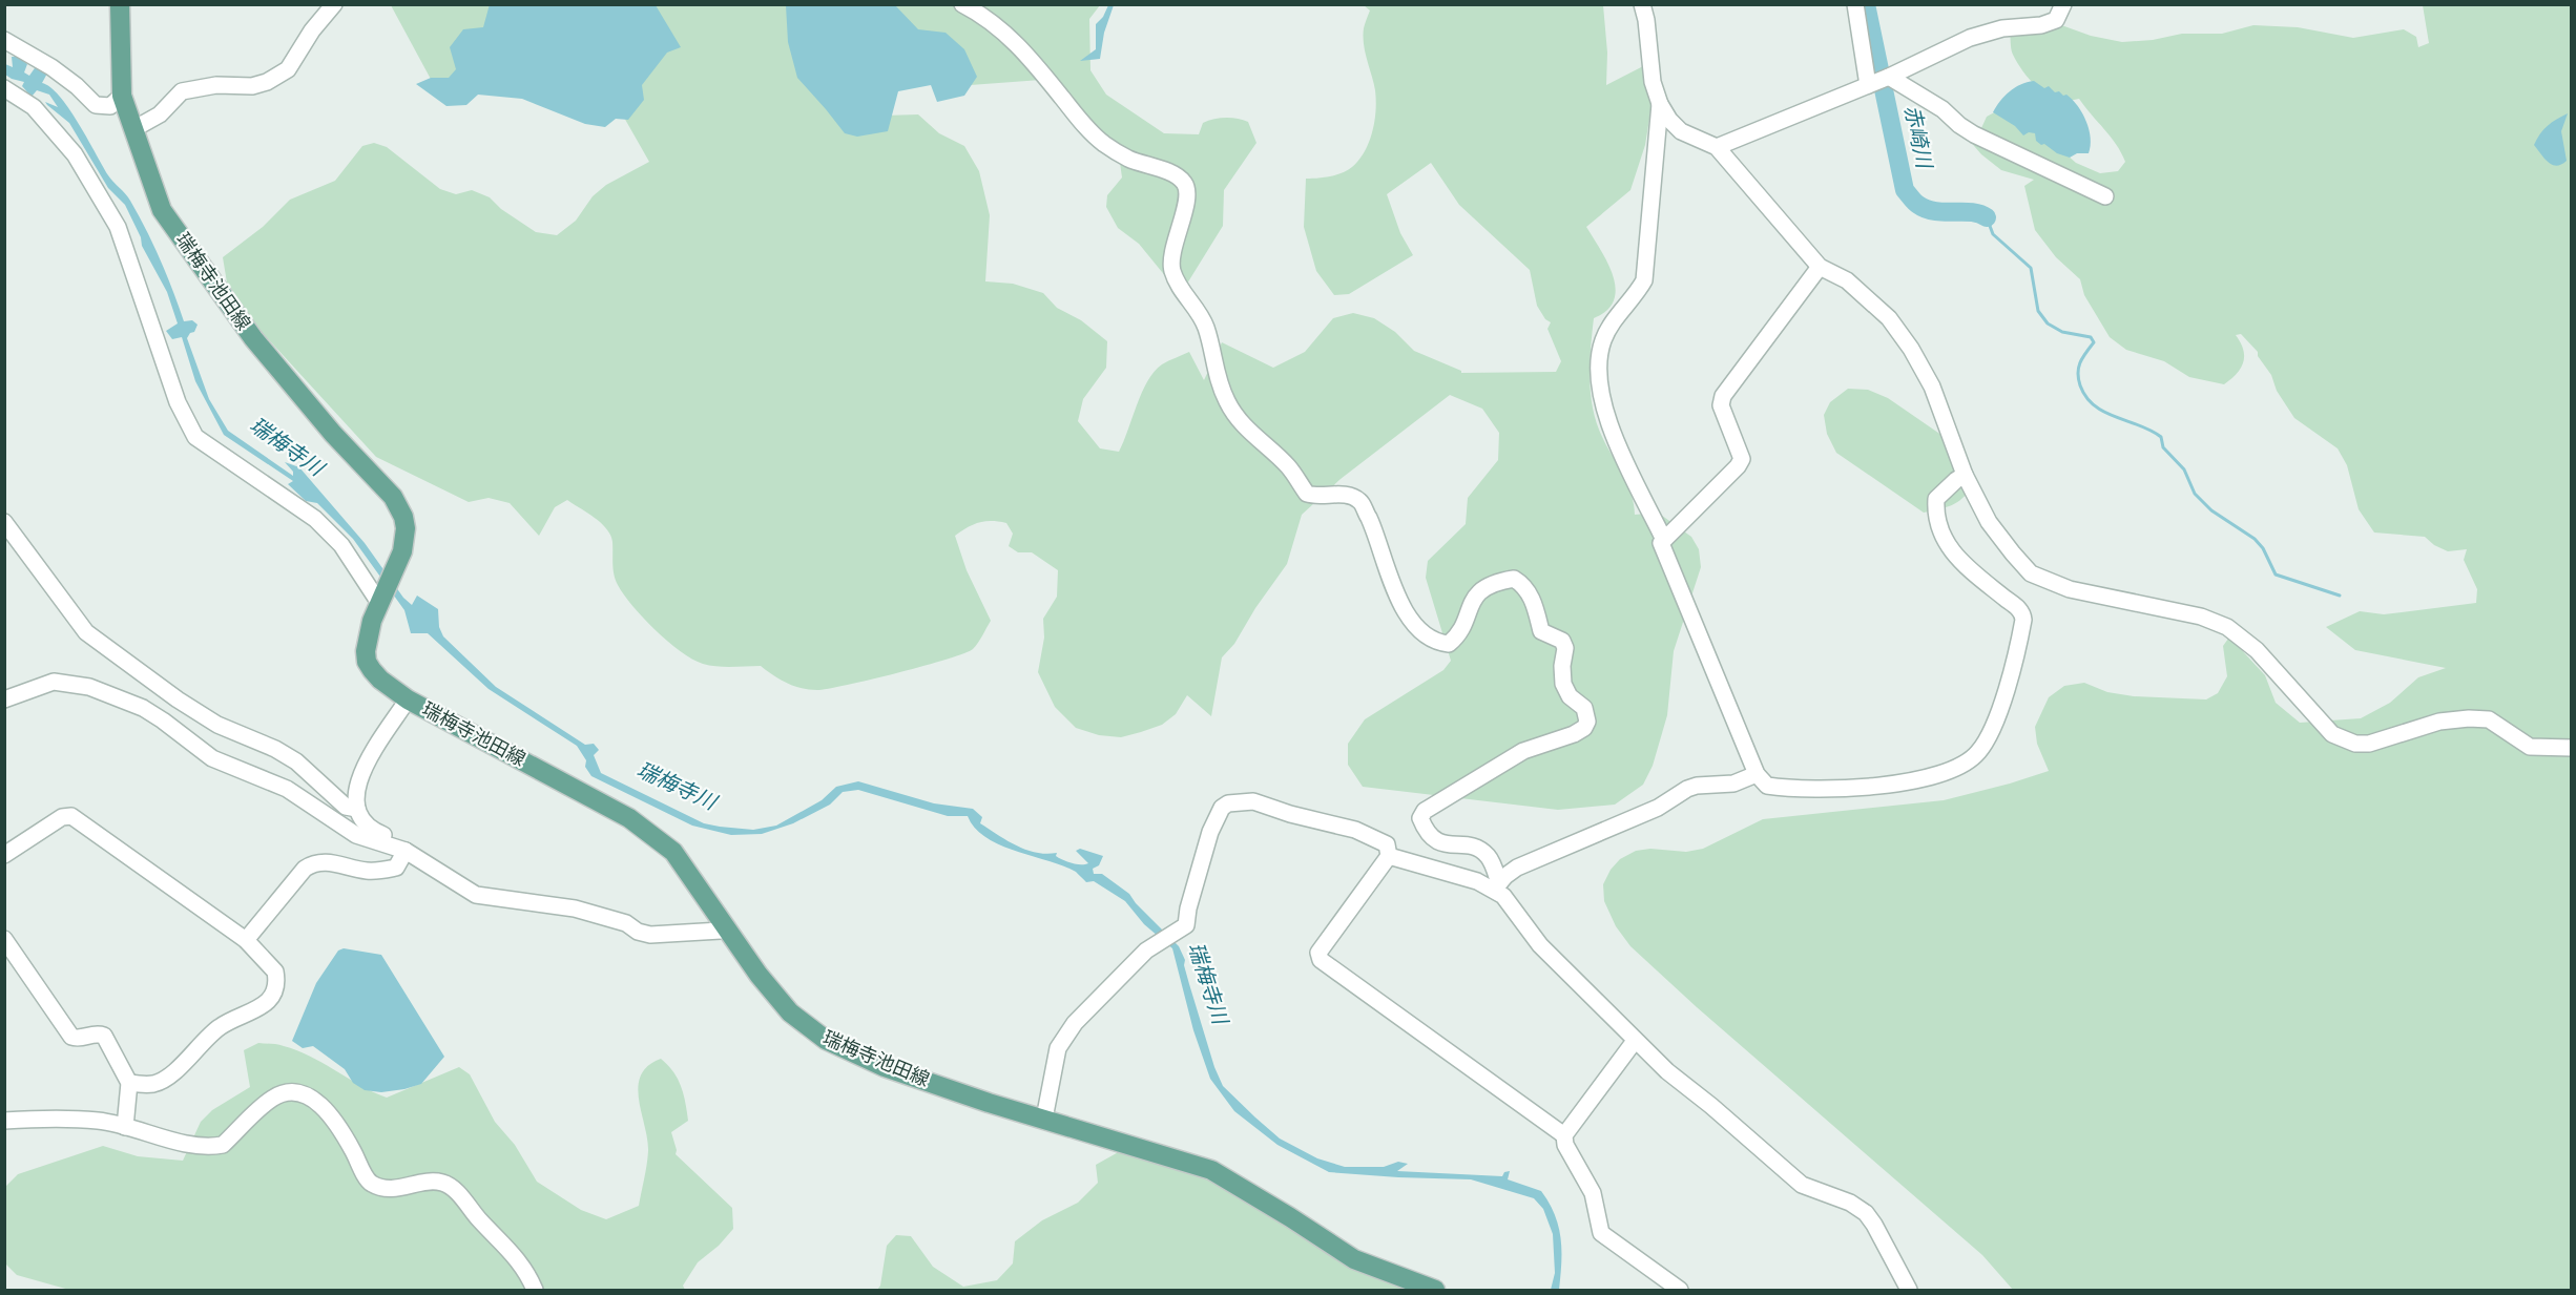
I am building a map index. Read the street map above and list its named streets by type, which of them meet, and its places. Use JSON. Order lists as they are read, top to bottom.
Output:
{
  "streets": {
    "main road": ["瑞梅寺池田線"]
  },
  "water": ["赤崎川", "瑞梅寺川"]
}
